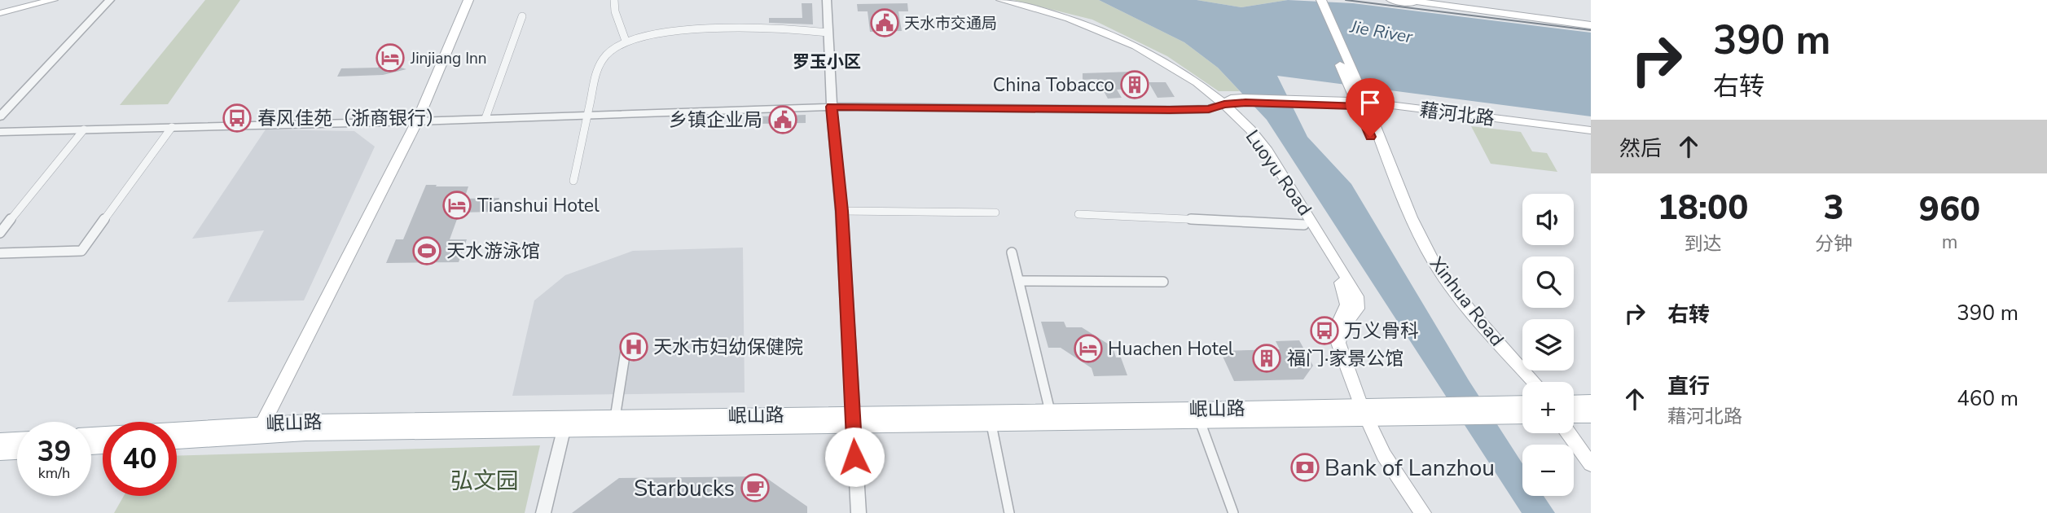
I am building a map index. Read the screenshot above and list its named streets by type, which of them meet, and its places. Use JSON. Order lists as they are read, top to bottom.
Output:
{
  "streets": {
    "main road": [
      "藉河北路",
      "Luoyu Road",
      "Xinhua Road",
      "岷山路"
    ]
  },
  "crossings": [
    ["藉河北路", "Luoyu Road"],
    ["藉河北路", "Xinhua Road"],
    ["Luoyu Road", "岷山路"]
  ],
  "districts": ["罗玉小区"],
  "water": ["Jie River"],
  "parks": ["弘文园"],
  "places": {
    "public building": ["天水市交通局", "乡镇企业局"],
    "hotel": ["Jinjiang Inn", "Tianshui Hotel", "Huachen Hotel"],
    "building": ["China Tobacco", "福门·家景公馆"],
    "bus stop": ["春风佳苑（浙商银行）", "万义骨科"],
    "sports": ["天水游泳馆"],
    "hospital": ["天水市妇幼保健院"],
    "bank": ["Bank of Lanzhou"],
    "cafe": ["Starbucks"]
  },
  "page": {
    "turn": ["390 m", "右转"],
    "then": "然后",
    "eta": [
      "18:00",
      "到达",
      "3",
      "分钟",
      "960",
      "m"
    ],
    "map_buttons": ["+", "−"],
    "list": [
      {
        "name": "右转",
        "value": "390 m"
      },
      {
        "name": "直行",
        "note": "藉河北路",
        "value": "460 m"
      }
    ],
    "speed": "39 km/h",
    "limit": "40"
  }
}
